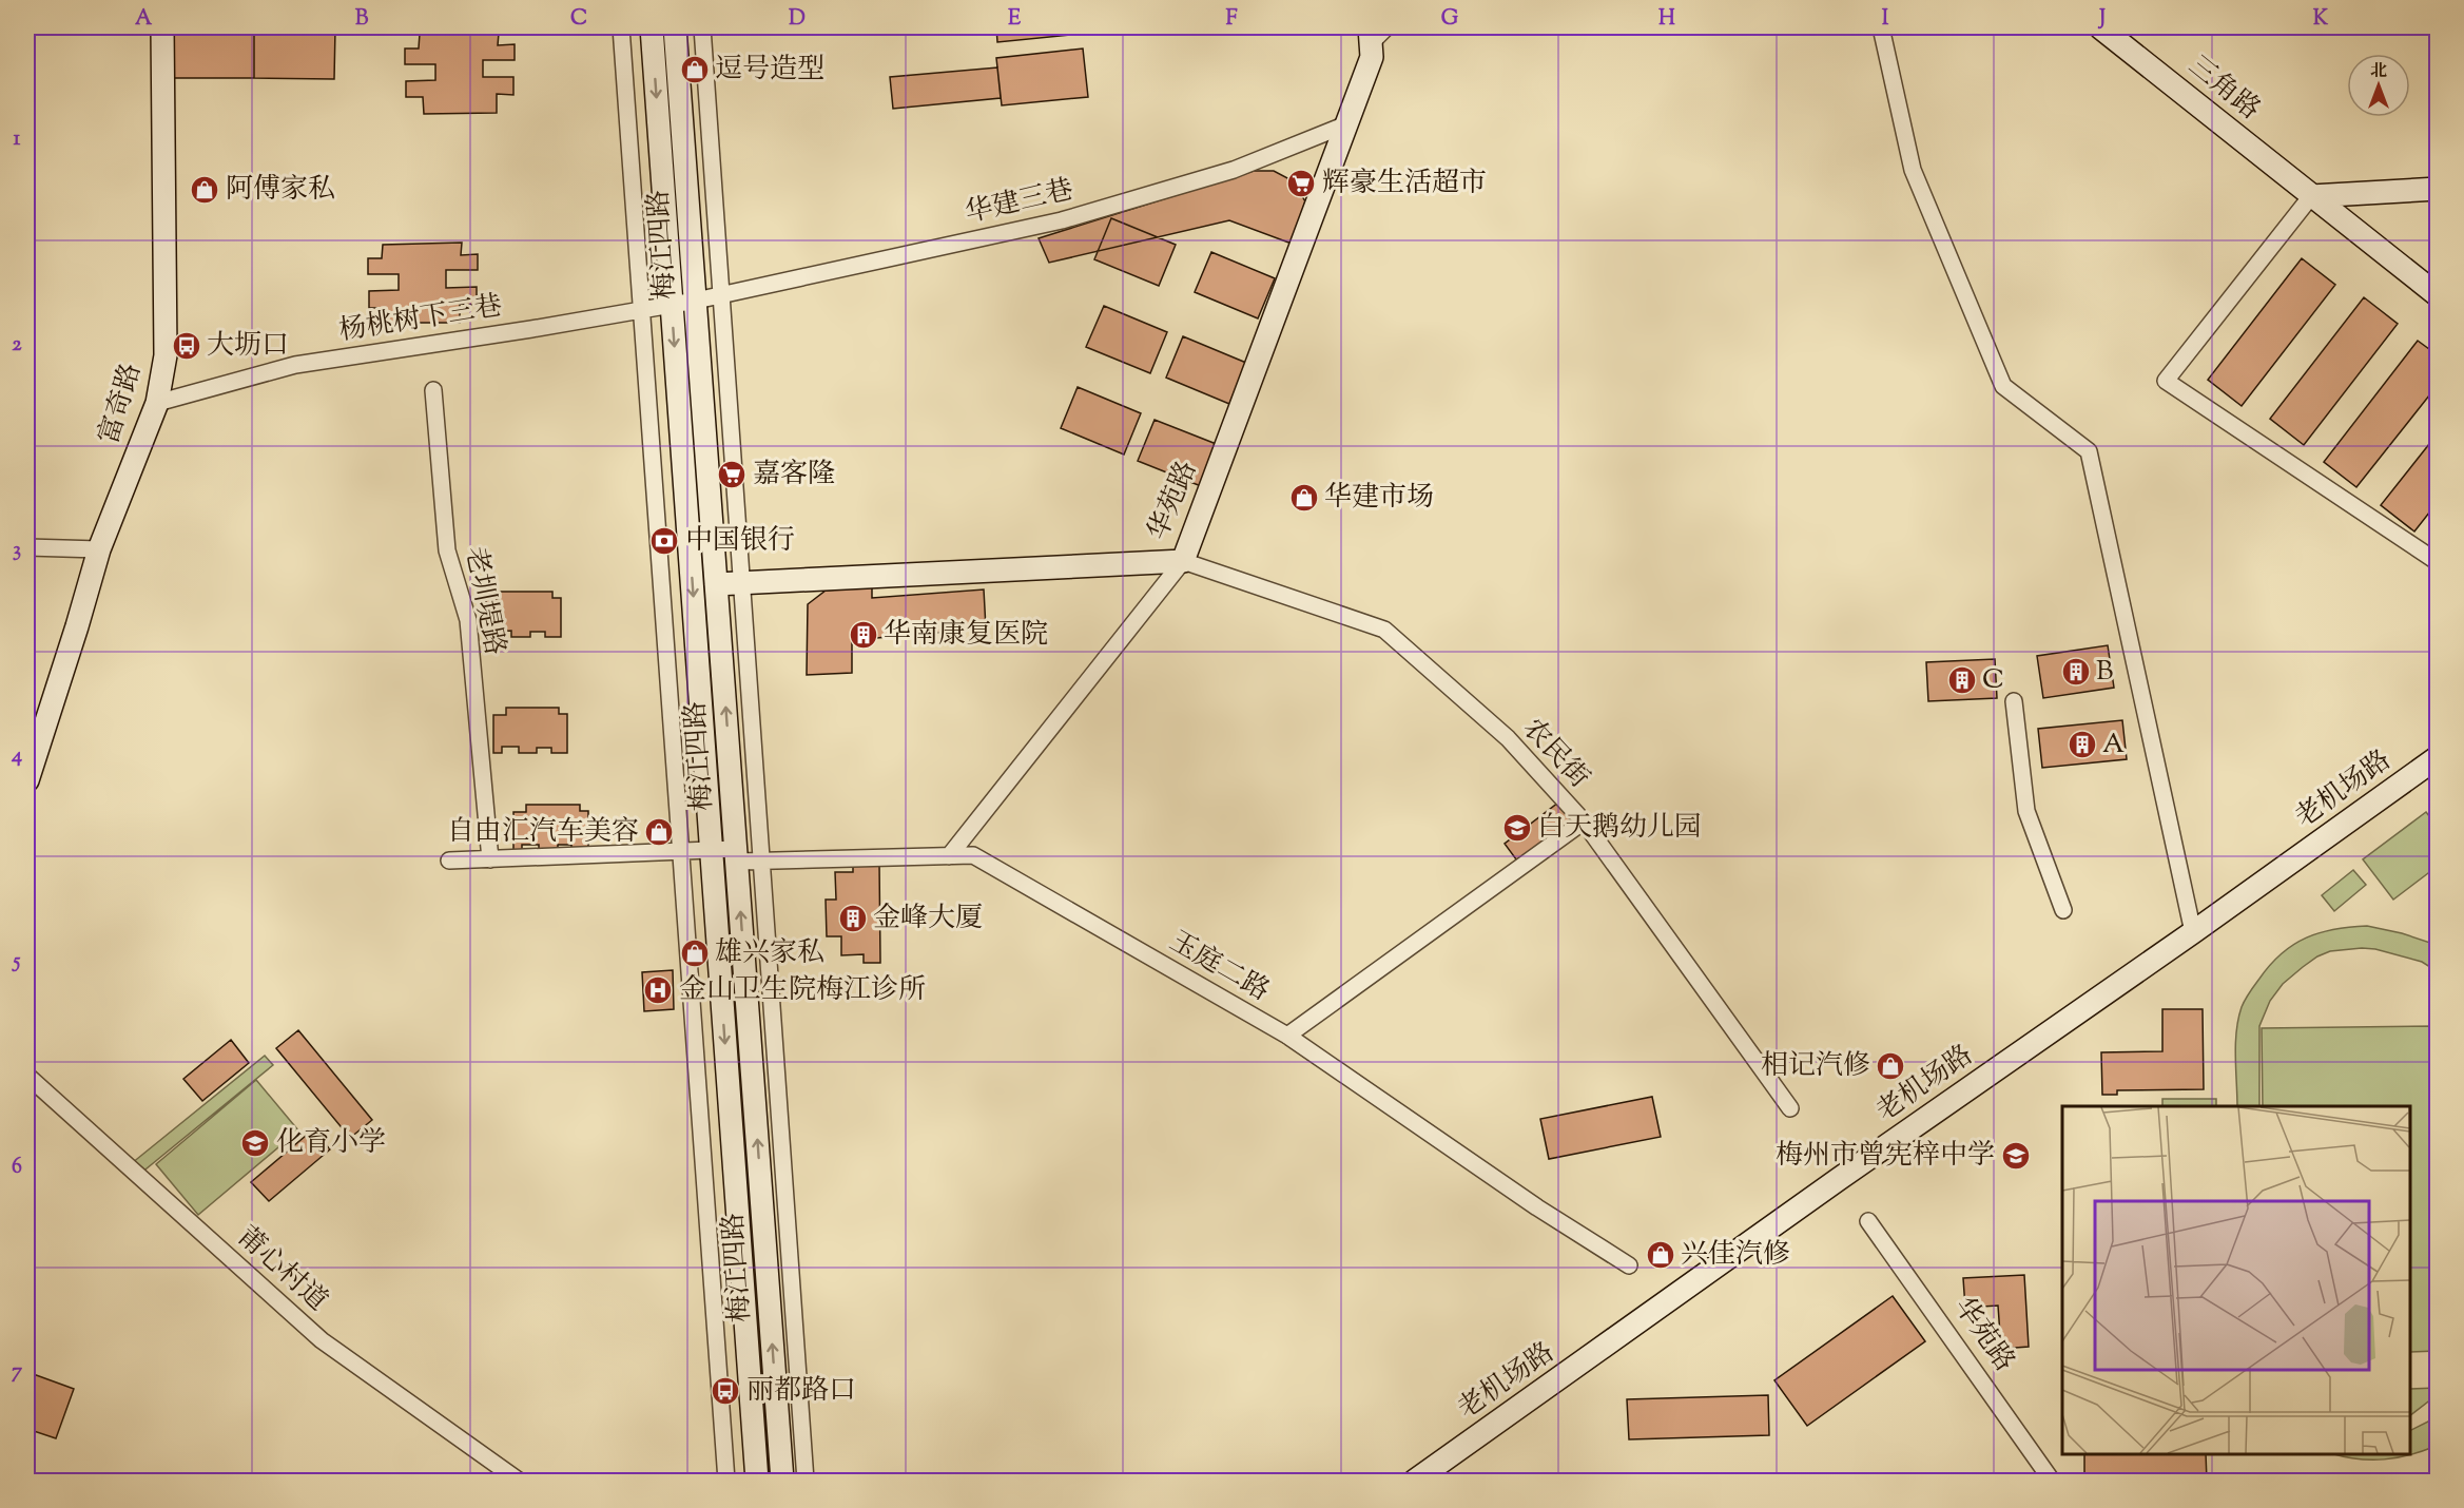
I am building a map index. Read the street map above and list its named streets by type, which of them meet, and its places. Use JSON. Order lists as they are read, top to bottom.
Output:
{
  "streets": {
    "street": [
      "三角路",
      "华建三巷",
      "梅江四路",
      "杨桃树下三巷",
      "富奇路",
      "华苑路",
      "老圳堤路",
      "农民街",
      "老机场路",
      "玉庭二路",
      "莆心村道"
    ]
  },
  "crossings": [
    ["华建三巷", "梅江四路"],
    ["华建三巷", "杨桃树下三巷"],
    ["华建三巷", "华苑路"],
    ["梅江四路", "杨桃树下三巷"],
    ["梅江四路", "华苑路"],
    ["梅江四路", "玉庭二路"],
    ["杨桃树下三巷", "富奇路"],
    ["华苑路", "农民街"],
    ["老圳堤路", "玉庭二路"]
  ],
  "places": {
    "shop": [
      "逗号造型",
      "阿傅家私",
      "华建市场",
      "自由汇汽车美容",
      "雄兴家私",
      "相记汽修",
      "兴佳汽修"
    ],
    "supermarket": ["辉豪生活超市", "嘉客隆"],
    "bus stop": ["大坜口", "丽都路口"],
    "bank": ["中国银行"],
    "building": [
      "华南康复医院",
      "B",
      "C",
      "A",
      "金峰大厦"
    ],
    "school or university": ["白天鹅幼儿园", "化育小学", "梅州市曾宪梓中学"],
    "hospital": ["金山卫生院梅江诊所"]
  },
  "north": "top",
  "grid": {
    "columns": [
      "A",
      "B",
      "C",
      "D",
      "E",
      "F",
      "G",
      "H",
      "I",
      "J",
      "K"
    ],
    "rows": [
      "1",
      "2",
      "3",
      "4",
      "5",
      "6",
      "7"
    ]
  }
}
